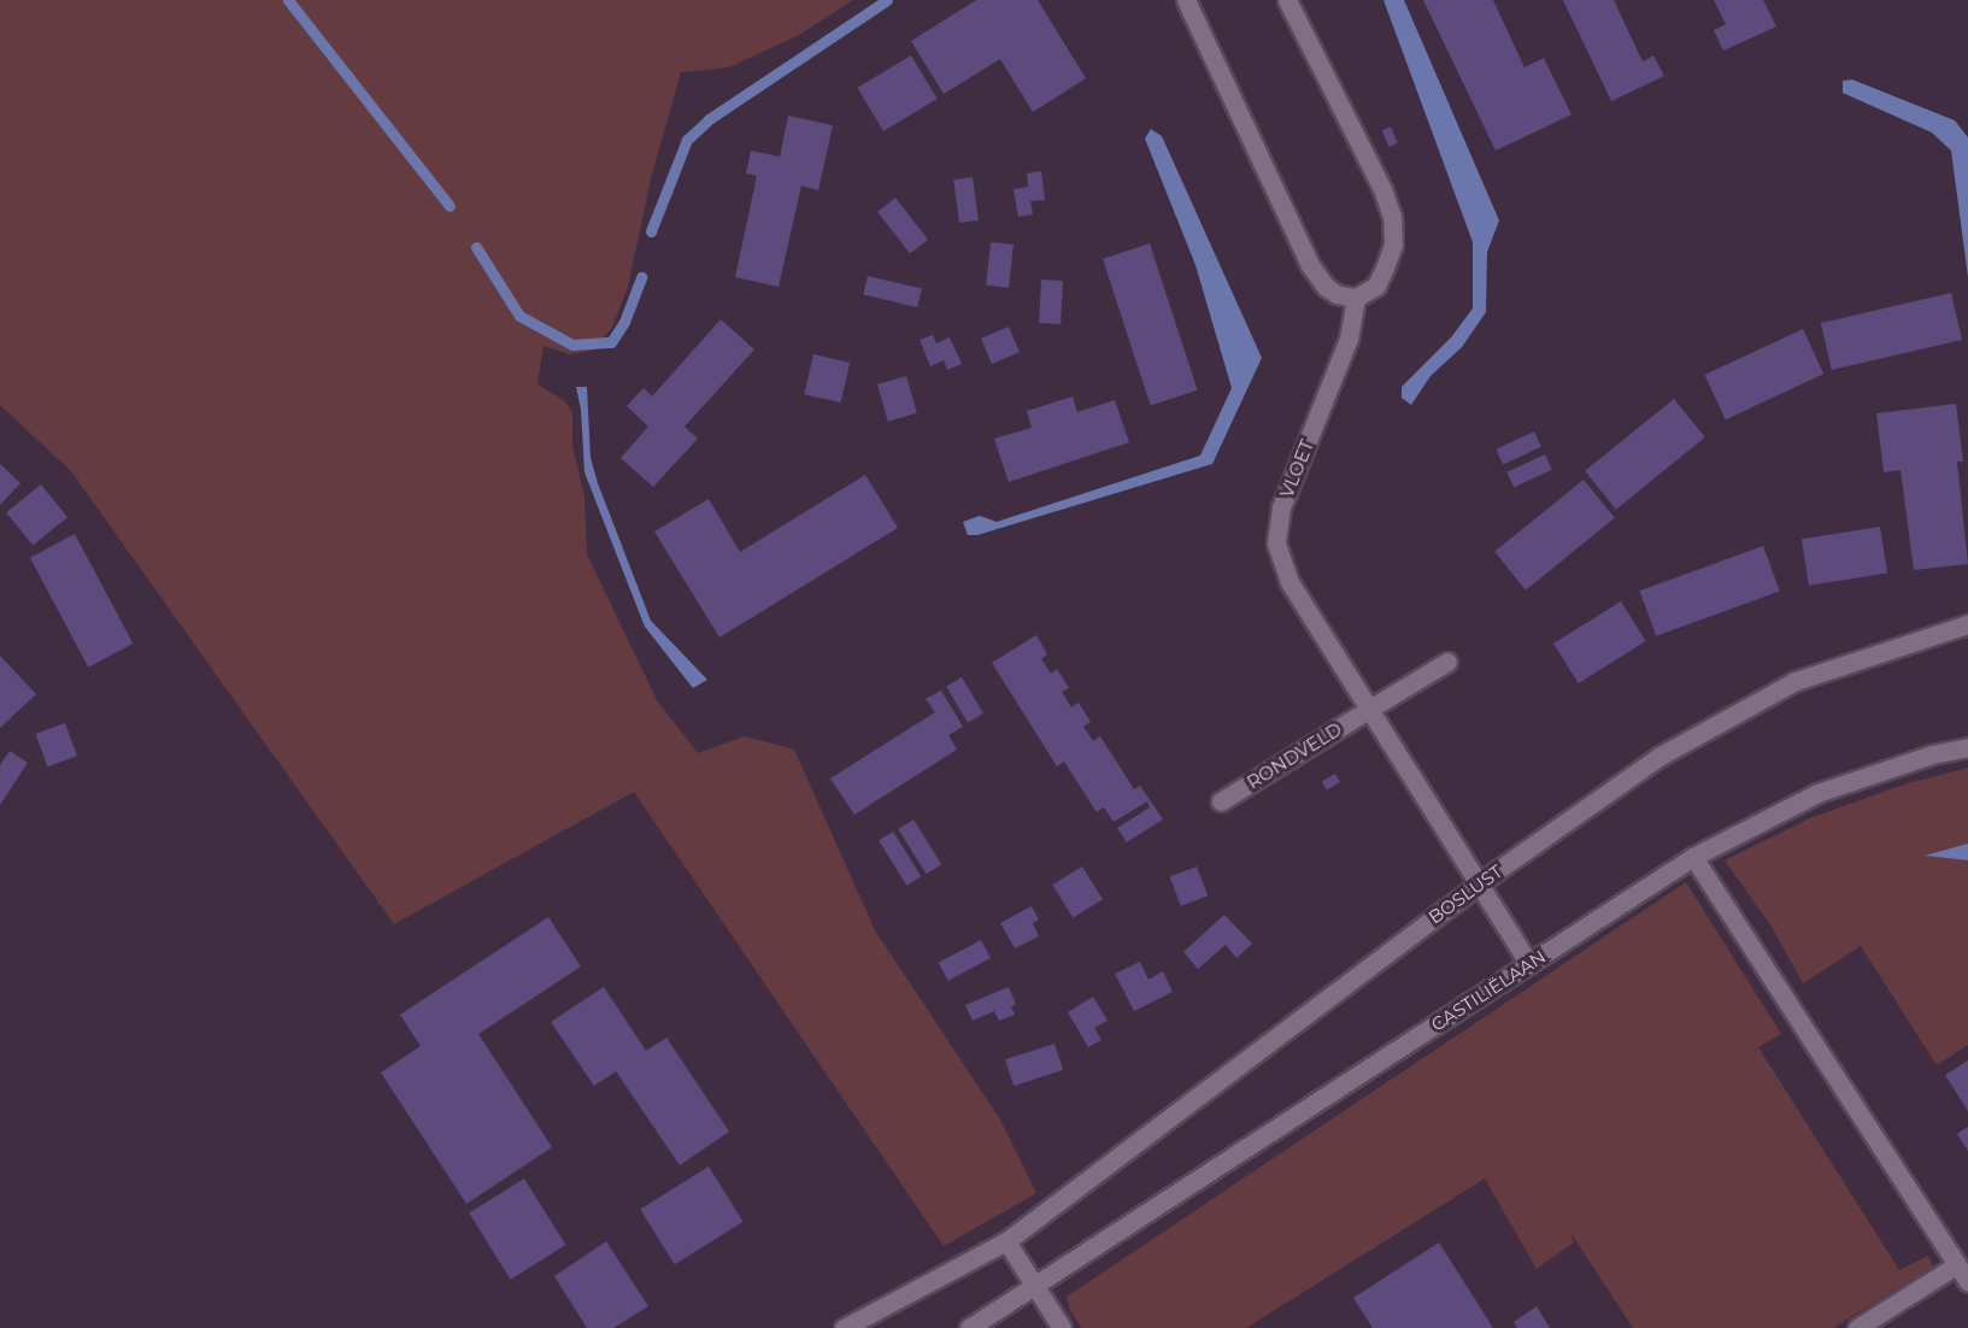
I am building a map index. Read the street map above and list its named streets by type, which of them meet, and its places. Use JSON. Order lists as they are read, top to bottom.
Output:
{
  "streets": {
    "street": [
      "VLOET",
      "RONDVELD",
      "BOSLUST",
      "CASTILIËLAAN"
    ]
  },
  "crossings": [
    ["VLOET", "RONDVELD"],
    ["VLOET", "BOSLUST"],
    ["VLOET", "CASTILIËLAAN"]
  ]
}
